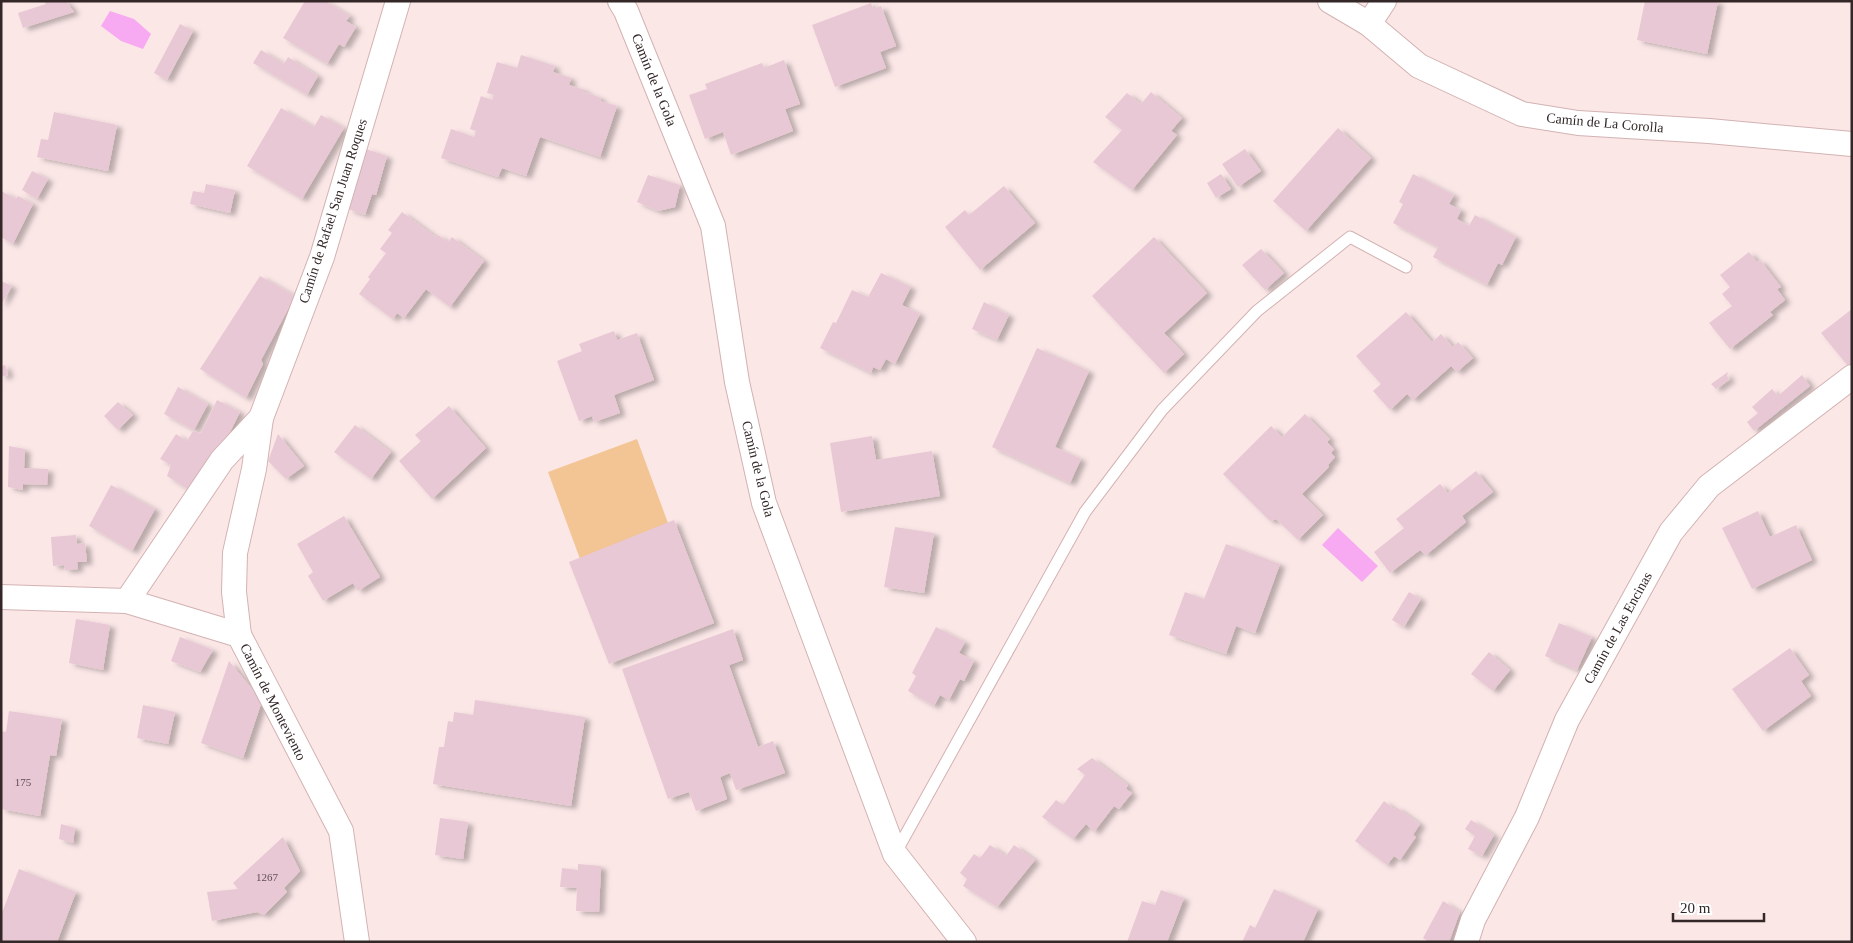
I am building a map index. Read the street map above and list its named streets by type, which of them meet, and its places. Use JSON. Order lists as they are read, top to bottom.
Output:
{
  "streets": {
    "street": [
      "Camín de la Gola",
      "Camín de La Corolla",
      "Camín de Rafael San Juan Roques",
      "Camín de Las Encinas",
      "Camín de Monteviento"
    ]
  },
  "crossings": [
    ["Camín de Rafael San Juan Roques", "Camín de Monteviento"]
  ],
  "house_numbers": ["175", "1267"],
  "scale_bar": "20 m"
}
